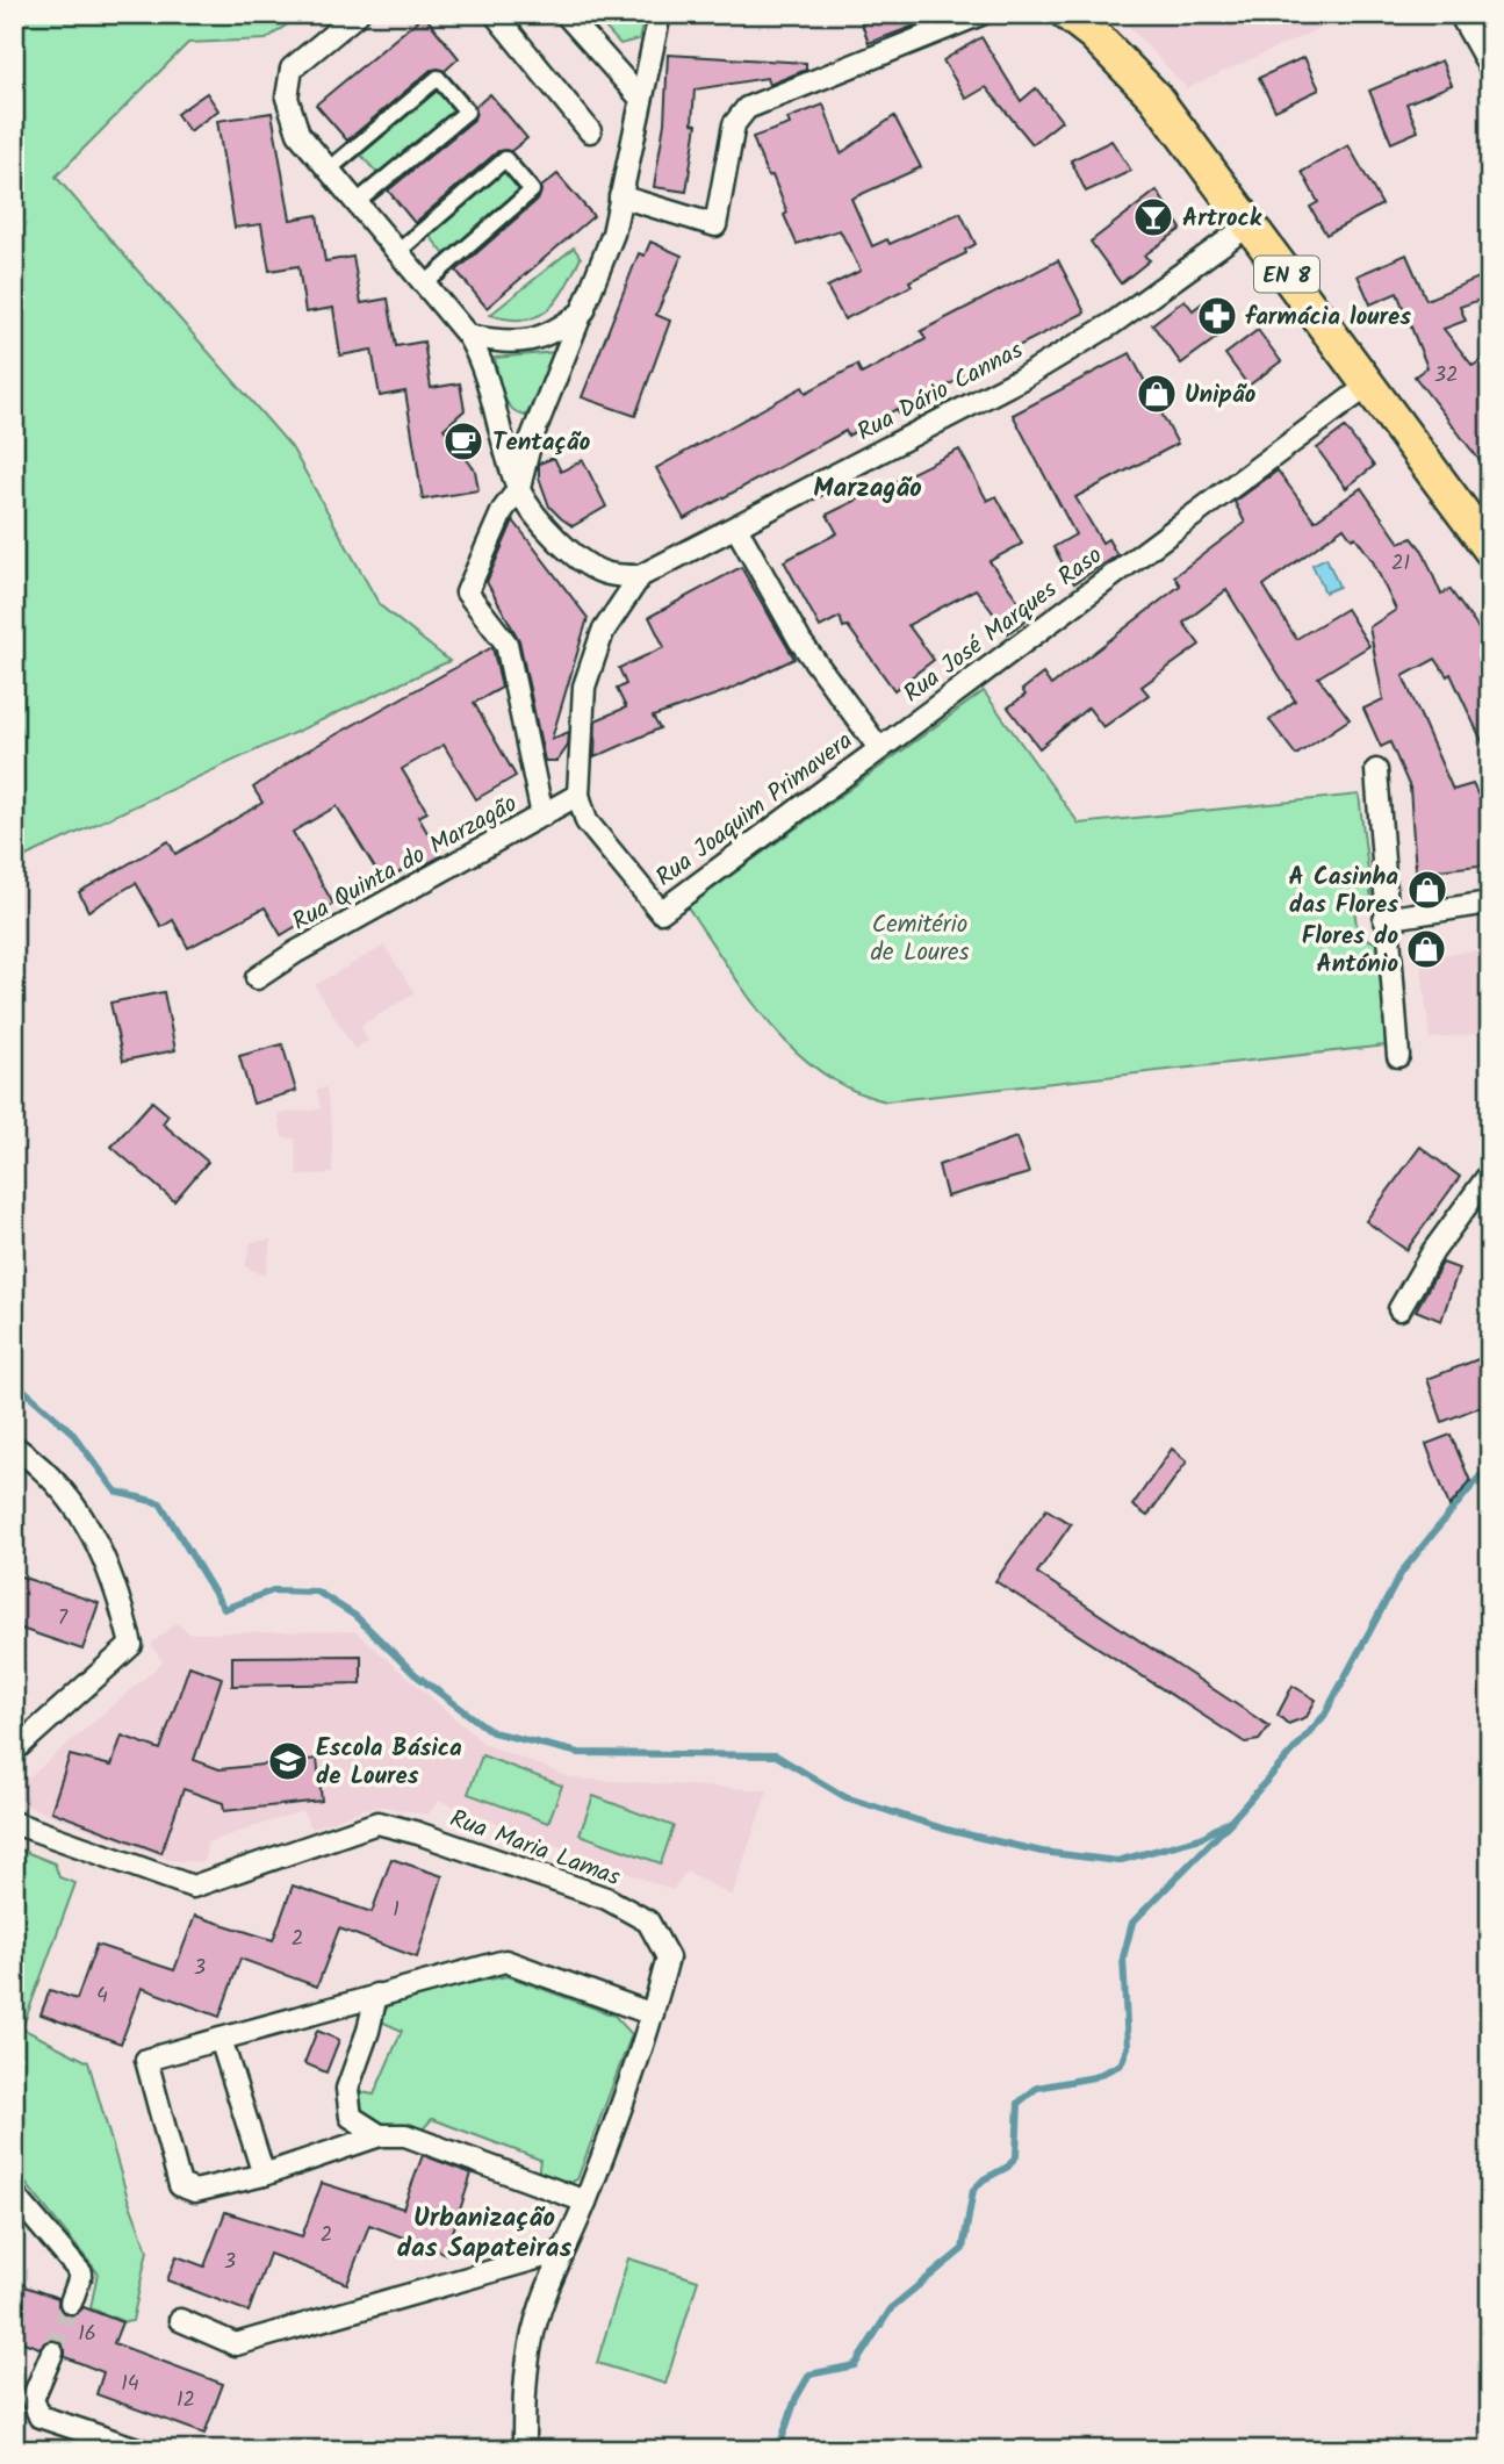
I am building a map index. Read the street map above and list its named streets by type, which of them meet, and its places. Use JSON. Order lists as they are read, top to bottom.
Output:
{
  "streets": {
    "main road": ["EN 8"],
    "street": [
      "Rua Dário Cannas",
      "Rua José Marques Raso",
      "Rua Joaquim Primavera",
      "Rua Quinta do Marzagão",
      "Rua Maria Lamas"
    ]
  },
  "crossings": [
    ["EN 8", "Rua Dário Cannas"],
    ["EN 8", "Rua José Marques Raso"],
    ["Rua Dário Cannas", "Rua Joaquim Primavera"],
    ["Rua Dário Cannas", "Rua Quinta do Marzagão"],
    ["Rua José Marques Raso", "Rua Joaquim Primavera"]
  ],
  "districts": ["Marzagão", "Urbanização das Sapateiras"],
  "parks": ["Cemitério de Loures"],
  "places": {
    "bar": ["Artrock"],
    "pharmacy": ["farmácia loures"],
    "shop": ["Unipão", "A Casinha das Flores", "Flores do António"],
    "cafe": ["Tentação"],
    "school or university": ["Escola Básica de Loures"]
  },
  "house_numbers": [
    "32",
    "21",
    "7",
    "1",
    "2",
    "3",
    "4",
    "2",
    "3",
    "16",
    "14",
    "12"
  ]
}
